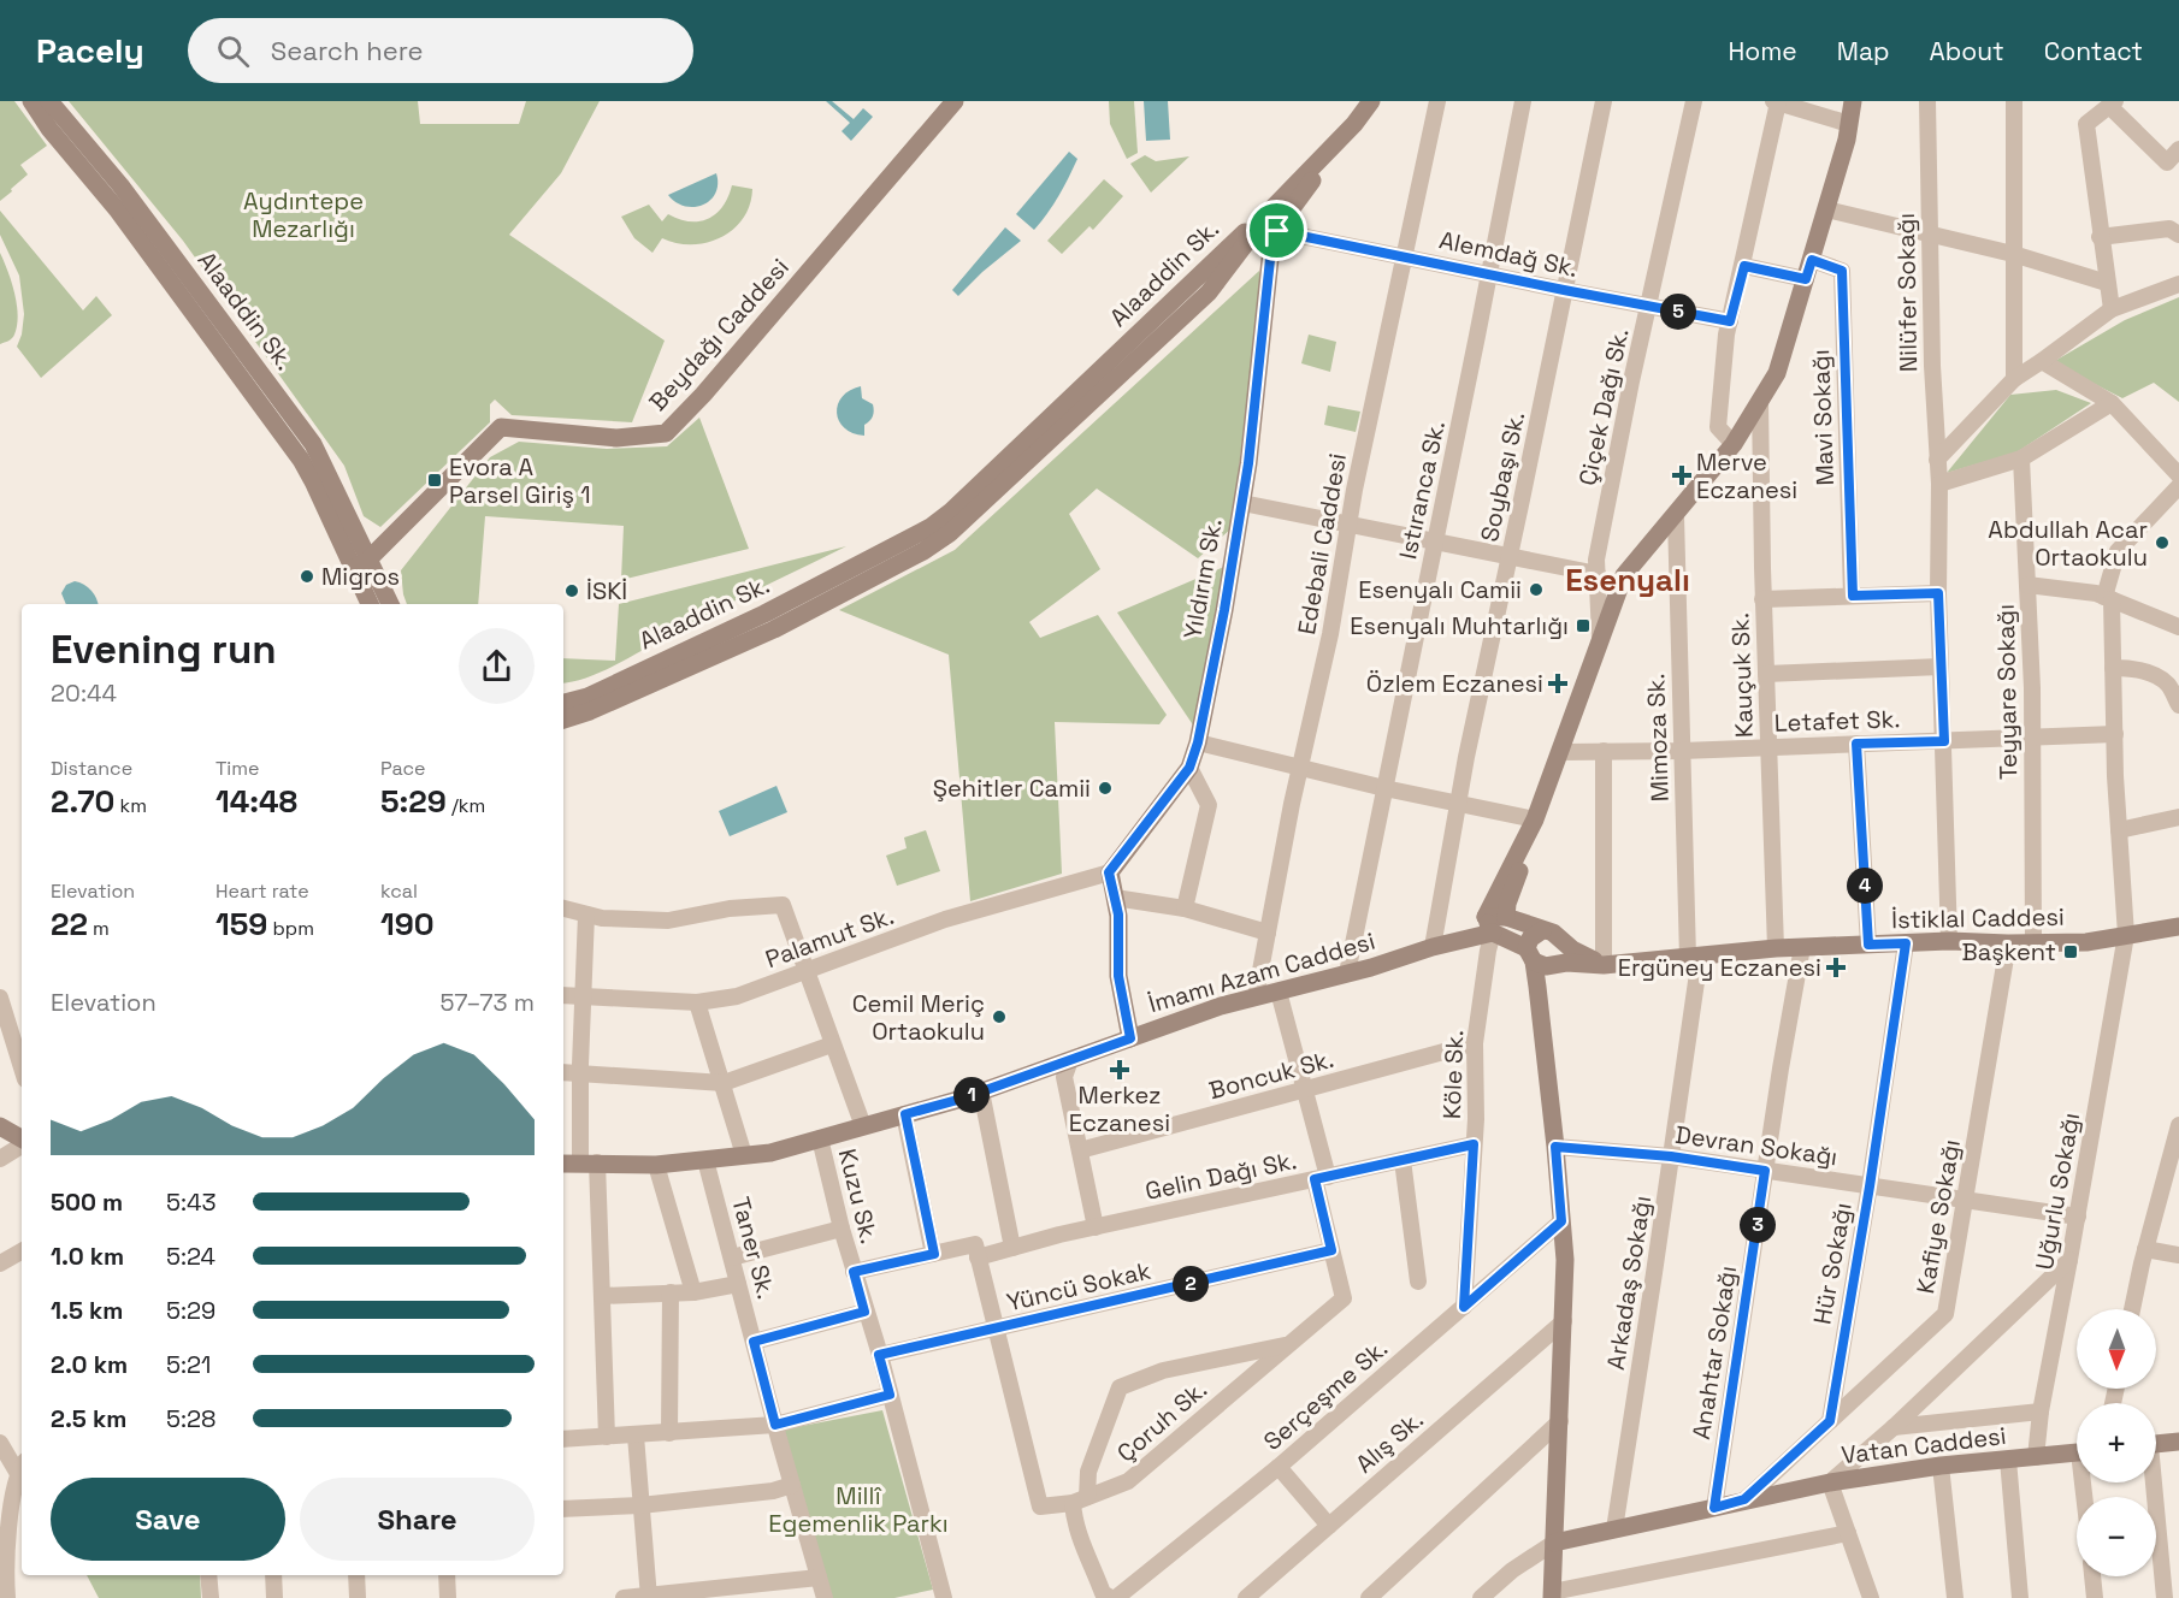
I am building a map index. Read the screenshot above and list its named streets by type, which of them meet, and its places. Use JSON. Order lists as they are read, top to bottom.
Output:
{
  "streets": {
    "street": [
      "Alemdağ Sk.",
      "Alaaddin Sk.",
      "Nilüfer Sokağı",
      "Beydağı Caddesi",
      "Çiçek Dağı Sk.",
      "Mavi Sokağı",
      "Soybaşı Sk.",
      "Istıranca Sk.",
      "Edebali Caddesi",
      "Yıldırım Sk.",
      "Kauçuk Sk.",
      "Teyyare Sokağı",
      "Letafet Sk.",
      "Mimoza Sk.",
      "İstiklal Caddesi",
      "Palamut Sk.",
      "İmamı Azam Caddesi",
      "Boncuk Sk.",
      "Köle Sk.",
      "Devran Sokağı",
      "Gelin Dağı Sk.",
      "Uğurlu Sokağı",
      "Kuzu Sk.",
      "Kafiye Sokağı",
      "Taner Sk.",
      "Hür Sokağı",
      "Arkadaş Sokağı",
      "Yüncü Sokak",
      "Anahtar Sokağı",
      "Serçeşme Sk.",
      "Çoruh Sk.",
      "Alış Sk.",
      "Vatan Caddesi"
    ]
  },
  "crossings": [
    ["Alemdağ Sk.", "Çiçek Dağı Sk."],
    ["Alemdağ Sk.", "Soybaşı Sk."],
    ["Alemdağ Sk.", "Istıranca Sk."],
    ["Alemdağ Sk.", "Edebali Caddesi"],
    ["Alemdağ Sk.", "Yıldırım Sk."],
    ["Alaaddin Sk.", "Beydağı Caddesi"],
    ["Alaaddin Sk.", "Yıldırım Sk."],
    ["Nilüfer Sokağı", "Letafet Sk."],
    ["Nilüfer Sokağı", "İstiklal Caddesi"],
    ["Soybaşı Sk.", "İmamı Azam Caddesi"],
    ["Istıranca Sk.", "İmamı Azam Caddesi"],
    ["Edebali Caddesi", "İmamı Azam Caddesi"],
    ["Yıldırım Sk.", "Palamut Sk."],
    ["Kauçuk Sk.", "Letafet Sk."],
    ["Kauçuk Sk.", "İstiklal Caddesi"],
    ["Teyyare Sokağı", "Letafet Sk."],
    ["Teyyare Sokağı", "İstiklal Caddesi"],
    ["Letafet Sk.", "Mimoza Sk."],
    ["Letafet Sk.", "Uğurlu Sokağı"],
    ["Mimoza Sk.", "İstiklal Caddesi"],
    ["Mimoza Sk.", "Arkadaş Sokağı"],
    ["İstiklal Caddesi", "Uğurlu Sokağı"],
    ["İstiklal Caddesi", "Kafiye Sokağı"],
    ["İstiklal Caddesi", "Hür Sokağı"],
    ["İstiklal Caddesi", "Arkadaş Sokağı"],
    ["İstiklal Caddesi", "Anahtar Sokağı"],
    ["İmamı Azam Caddesi", "Köle Sk."],
    ["İmamı Azam Caddesi", "Kuzu Sk."],
    ["İmamı Azam Caddesi", "Taner Sk."],
    ["İmamı Azam Caddesi", "Çoruh Sk."],
    ["Boncuk Sk.", "Köle Sk."],
    ["Boncuk Sk.", "Çoruh Sk."],
    ["Köle Sk.", "Gelin Dağı Sk."],
    ["Köle Sk.", "Serçeşme Sk."],
    ["Devran Sokağı", "Uğurlu Sokağı"],
    ["Devran Sokağı", "Kafiye Sokağı"],
    ["Devran Sokağı", "Hür Sokağı"],
    ["Devran Sokağı", "Arkadaş Sokağı"],
    ["Devran Sokağı", "Anahtar Sokağı"],
    ["Gelin Dağı Sk.", "Çoruh Sk."],
    ["Uğurlu Sokağı", "Vatan Caddesi"],
    ["Kuzu Sk.", "Yüncü Sokak"],
    ["Kafiye Sokağı", "Hür Sokağı"],
    ["Kafiye Sokağı", "Vatan Caddesi"],
    ["Arkadaş Sokağı", "Vatan Caddesi"],
    ["Yüncü Sokak", "Çoruh Sk."],
    ["Anahtar Sokağı", "Vatan Caddesi"]
  ],
  "districts": ["Esenyalı"],
  "parks": ["Aydıntepe Mezarlığı", "Millî Egemenlik Parkı"],
  "places": {
    "health": [
      "Merve Eczanesi",
      "Özlem Eczanesi",
      "Ergüney Eczanesi",
      "Merkez Eczanesi"
    ],
    "transit": ["Evora A Parsel Giriş 1", "Esenyalı Muhtarlığı", "Başkent"],
    "other": [
      "Abdullah Acar Ortaokulu",
      "Migros",
      "Esenyalı Camii",
      "İSKİ",
      "Şehitler Camii",
      "Cemil Meriç Ortaokulu"
    ]
  },
  "north": "bottom",
  "page": {
    "header": "Pacely",
    "search": "Search here",
    "nav": [
      "Home",
      "Map",
      "About",
      "Contact"
    ],
    "pins": [
      "5",
      "4",
      "1",
      "3",
      "2"
    ],
    "heading": ["Evening run", "20:44"],
    "stats": [
      ["Distance", "2.70 km"],
      ["Time", "14:48"],
      ["Pace", "5:29 /km"],
      ["Elevation", "22 m"],
      ["Heart rate", "159 bpm"],
      ["kcal", "190"]
    ],
    "chart": ["Elevation", "57–73 m"],
    "list": [
      {
        "name": "500 m",
        "note": "5:43"
      },
      {
        "name": "1.0 km",
        "note": "5:24"
      },
      {
        "name": "1.5 km",
        "note": "5:29"
      },
      {
        "name": "2.0 km",
        "note": "5:21"
      },
      {
        "name": "2.5 km",
        "note": "5:28"
      }
    ],
    "map_buttons": ["+", "−"],
    "buttons": ["Save", "Share"]
  }
}
